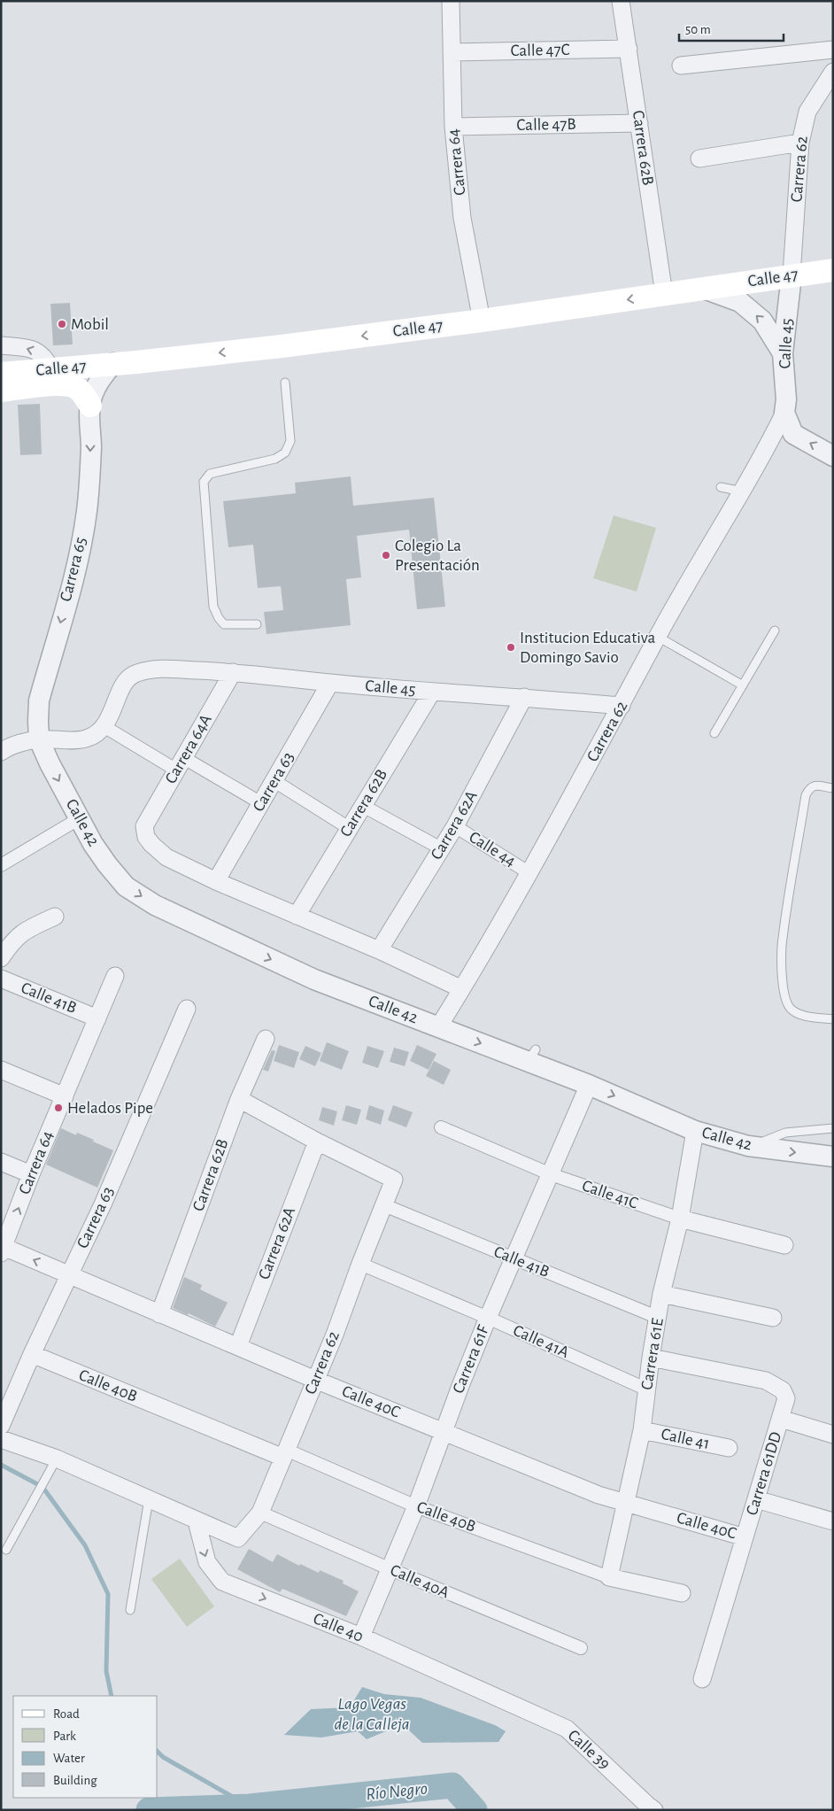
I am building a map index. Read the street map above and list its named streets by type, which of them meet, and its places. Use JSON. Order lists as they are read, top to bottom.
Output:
{
  "streets": {
    "main road": ["Calle 47"],
    "street": [
      "Calle 47C",
      "Calle 47B",
      "Carrera 62B",
      "Carrera 64",
      "Carrera 62",
      "Calle 45",
      "Carrera 65",
      "Carrera 64A",
      "Carrera 63",
      "Calle 42",
      "Carrera 62A",
      "Calle 44",
      "Calle 41B",
      "Calle 41C",
      "Calle 41A",
      "Carrera 61E",
      "Carrera 61F",
      "Calle 40B",
      "Calle 40C",
      "Calle 41",
      "Carrera 61DD",
      "Calle 40A",
      "Calle 40",
      "Calle 39"
    ]
  },
  "crossings": [
    ["Calle 47C", "Carrera 62B"],
    ["Calle 47C", "Carrera 64"],
    ["Calle 47B", "Carrera 62B"],
    ["Calle 47B", "Carrera 64"],
    ["Carrera 62B", "Calle 47"],
    ["Carrera 62B", "Calle 45"],
    ["Carrera 62B", "Calle 44"],
    ["Carrera 62B", "Calle 40C"],
    ["Carrera 64", "Calle 47"],
    ["Carrera 64", "Calle 41B"],
    ["Carrera 64", "Calle 40C"],
    ["Carrera 62", "Calle 47"],
    ["Carrera 62", "Calle 45"],
    ["Carrera 62", "Calle 42"],
    ["Carrera 62", "Carrera 62A"],
    ["Carrera 62", "Calle 44"],
    ["Carrera 62", "Calle 41B"],
    ["Carrera 62", "Calle 41A"],
    ["Carrera 62", "Calle 40B"],
    ["Carrera 62", "Calle 40C"],
    ["Carrera 62", "Calle 40A"],
    ["Carrera 62", "Calle 40"],
    ["Calle 47", "Calle 45"],
    ["Calle 47", "Carrera 65"],
    ["Calle 45", "Carrera 64A"],
    ["Calle 45", "Carrera 63"],
    ["Calle 45", "Carrera 62A"],
    ["Carrera 65", "Calle 42"],
    ["Carrera 64A", "Carrera 63"],
    ["Carrera 63", "Calle 40B"],
    ["Carrera 63", "Calle 40C"],
    ["Calle 42", "Carrera 61E"],
    ["Calle 42", "Carrera 61F"],
    ["Carrera 62A", "Calle 44"],
    ["Carrera 62A", "Calle 40C"],
    ["Calle 41B", "Carrera 61E"],
    ["Calle 41B", "Carrera 61F"],
    ["Calle 41C", "Carrera 61E"],
    ["Calle 41C", "Carrera 61F"],
    ["Calle 41A", "Carrera 61E"],
    ["Calle 41A", "Carrera 61F"],
    ["Carrera 61E", "Calle 40B"],
    ["Carrera 61E", "Calle 40C"],
    ["Carrera 61E", "Calle 41"],
    ["Carrera 61E", "Carrera 61DD"],
    ["Carrera 61F", "Calle 40B"],
    ["Carrera 61F", "Calle 40C"],
    ["Carrera 61F", "Calle 40A"],
    ["Carrera 61F", "Calle 40"],
    ["Calle 40C", "Carrera 61DD"],
    ["Calle 40", "Calle 39"]
  ],
  "one_way": ["Calle 47", "Carrera 65", "Calle 40"],
  "water": ["Lago Vegas de la Calleja", "Río Negro"],
  "places": [
    "Mobil",
    "Colegio La Presentación",
    "Institucion Educativa Domingo Savio",
    "Helados Pipe"
  ],
  "legend": [
    "Road",
    "Park",
    "Water",
    "Building"
  ],
  "scale_bar": "50 m"
}
